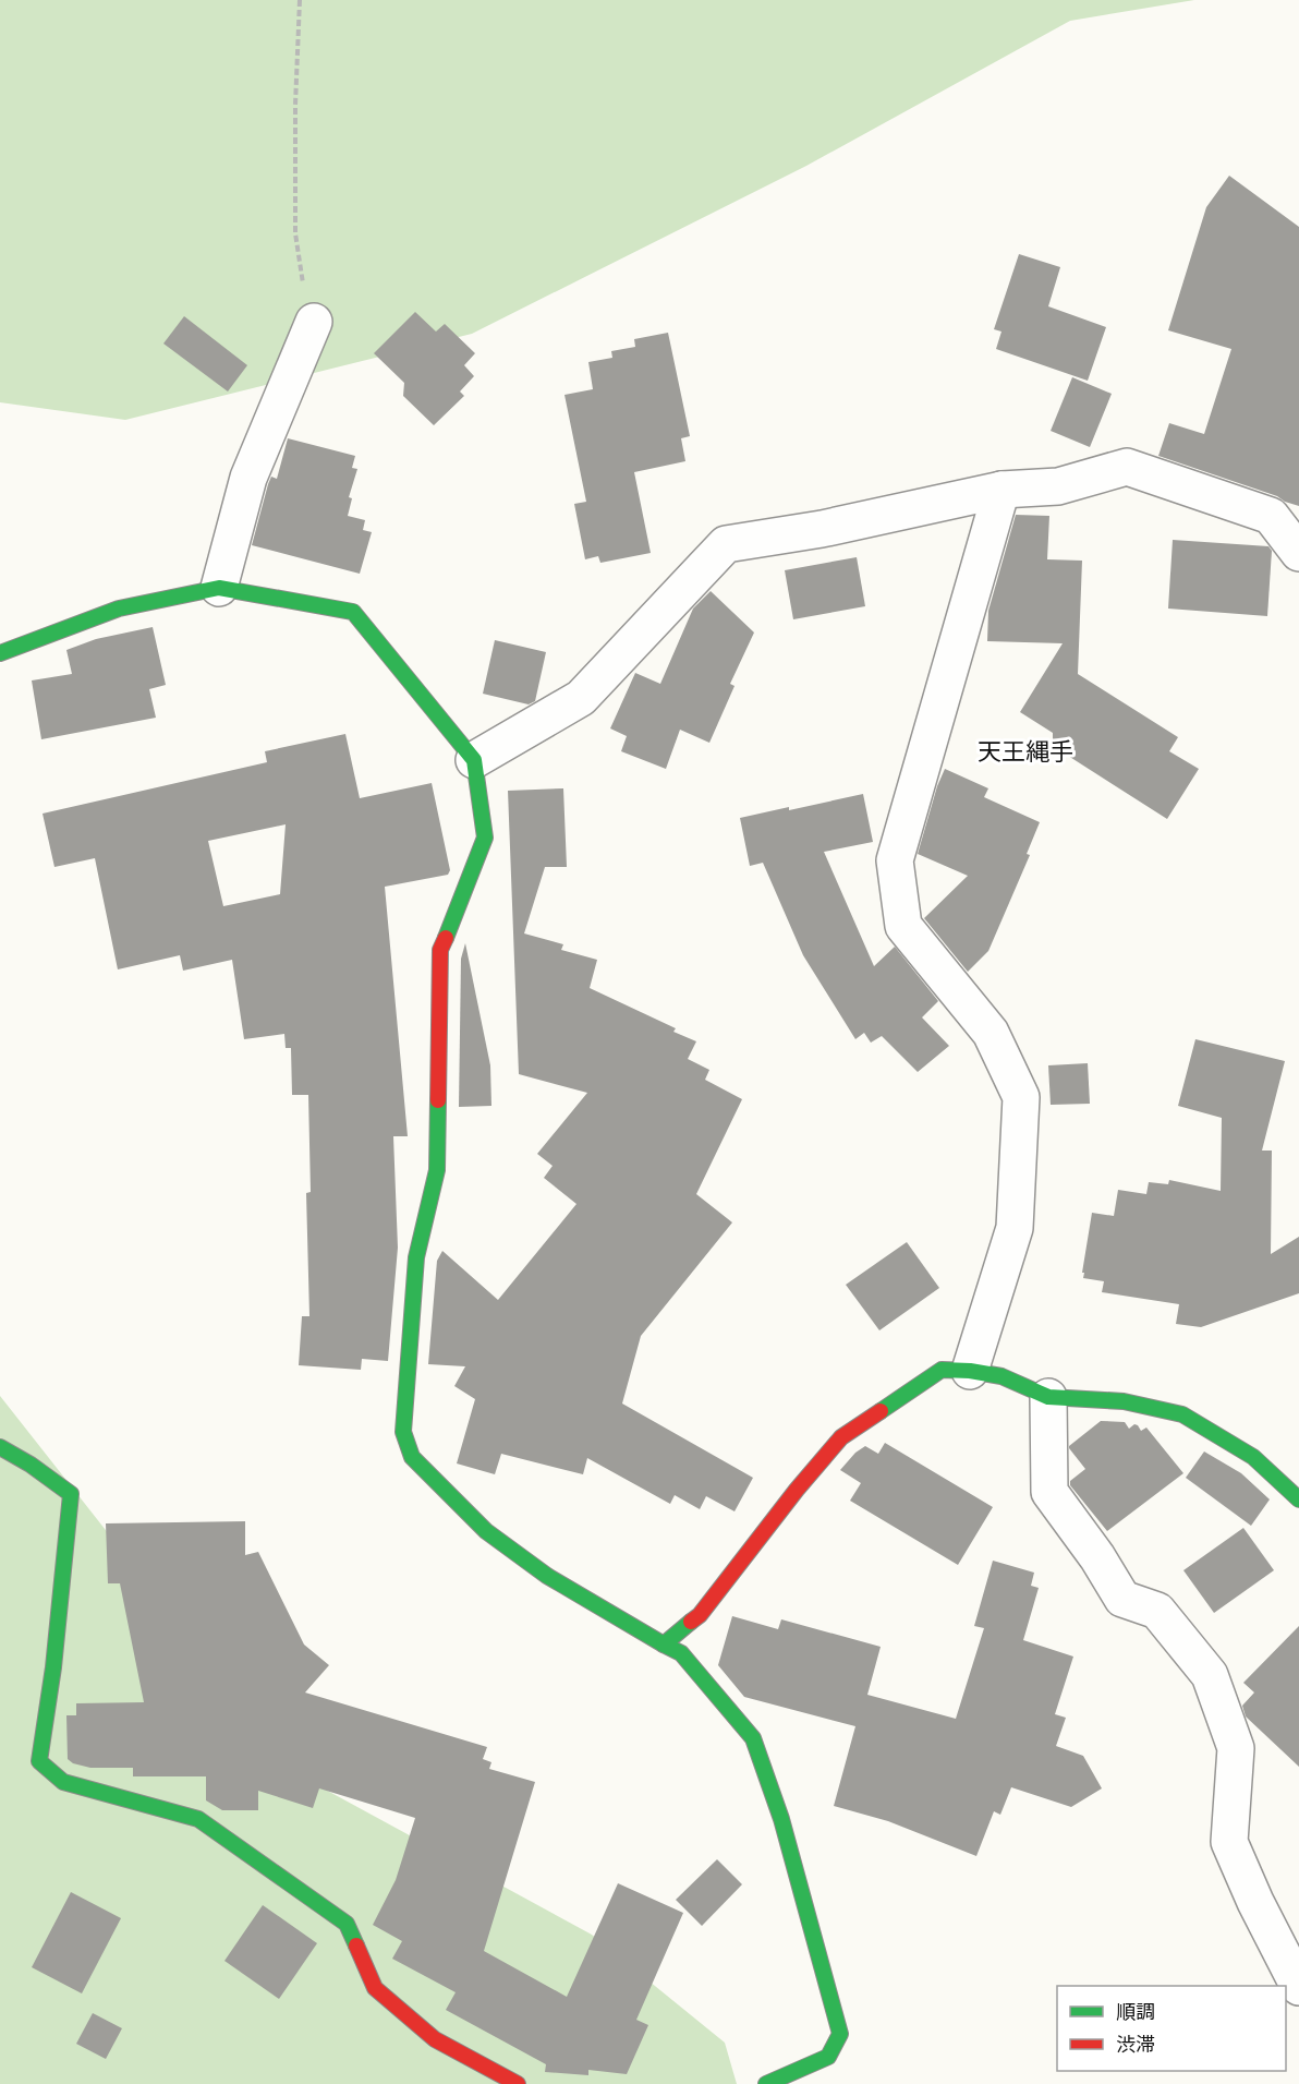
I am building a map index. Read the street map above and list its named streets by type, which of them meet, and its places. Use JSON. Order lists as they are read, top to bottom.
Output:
{
  "districts": ["天王縄手"],
  "legend": ["順調", "渋滞"]
}
